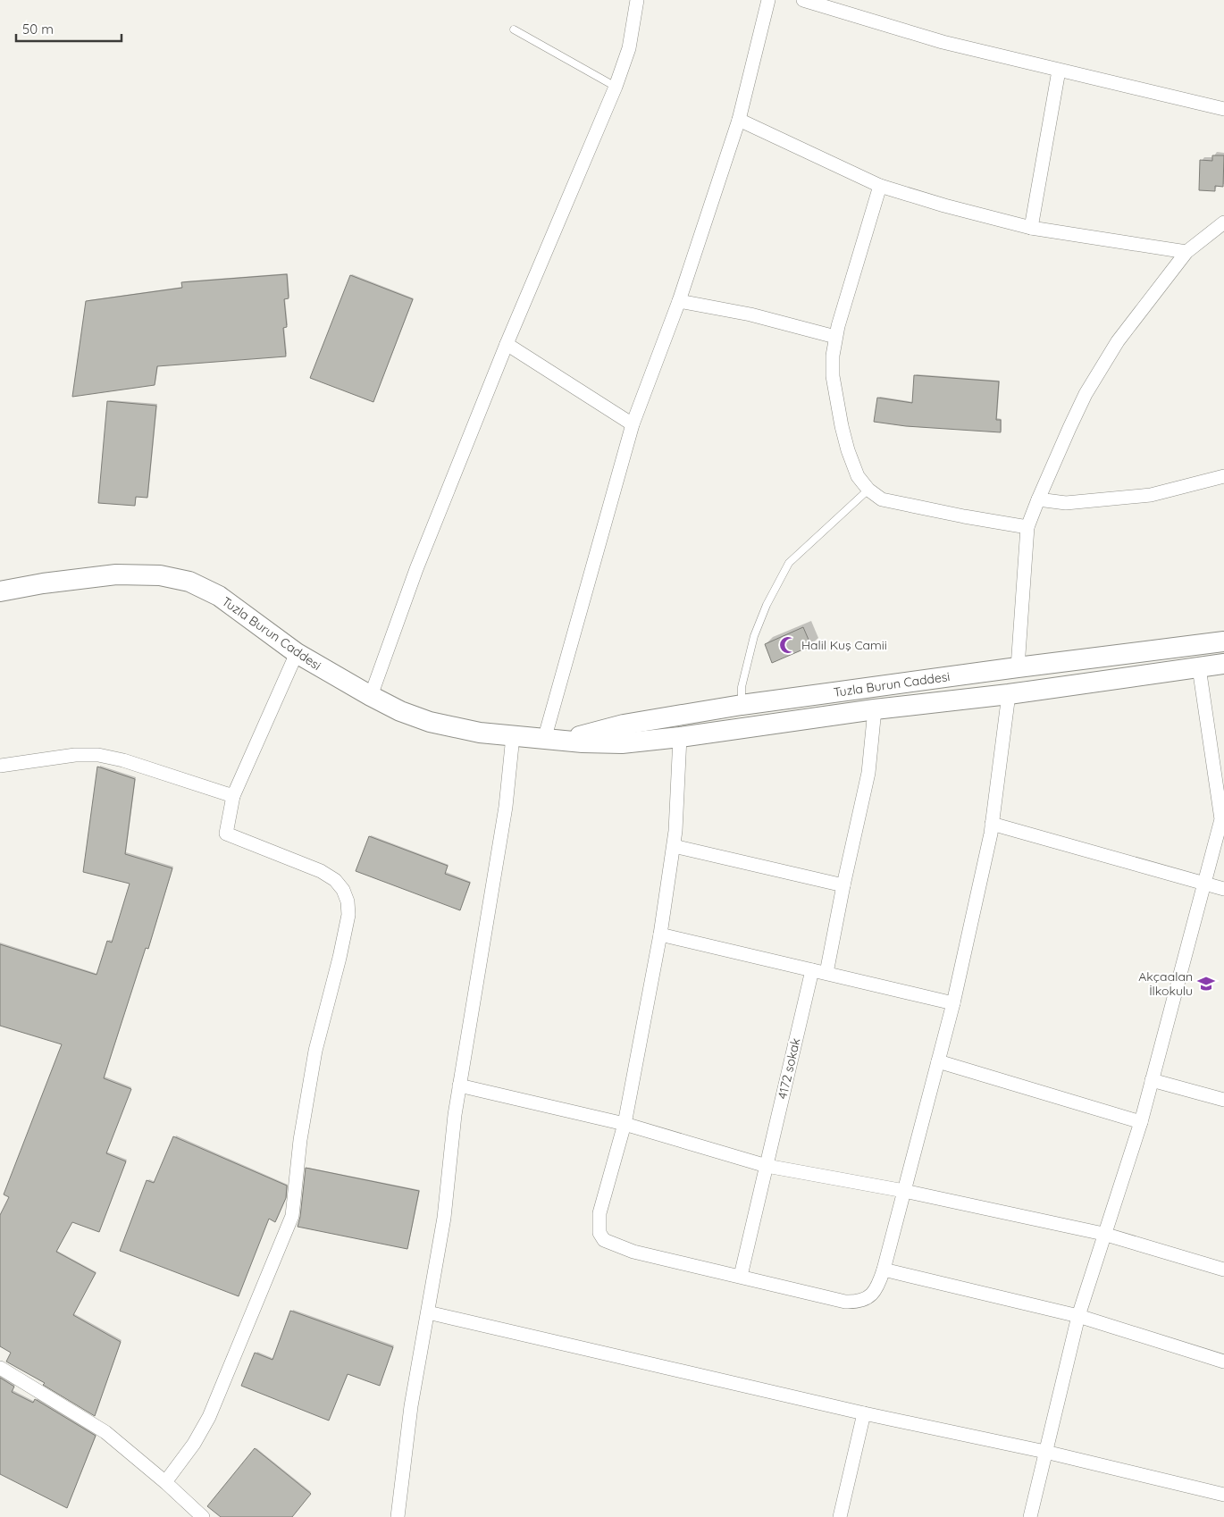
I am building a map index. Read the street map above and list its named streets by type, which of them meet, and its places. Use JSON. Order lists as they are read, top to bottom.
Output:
{
  "streets": {
    "main road": ["Tuzla Burun Caddesi"],
    "street": ["4172 sokak"]
  },
  "places": {
    "mosque": ["Halil Kuş Camii"],
    "school or university": ["Akçaalan İlkokulu"]
  },
  "scale_bar": "50 m"
}
